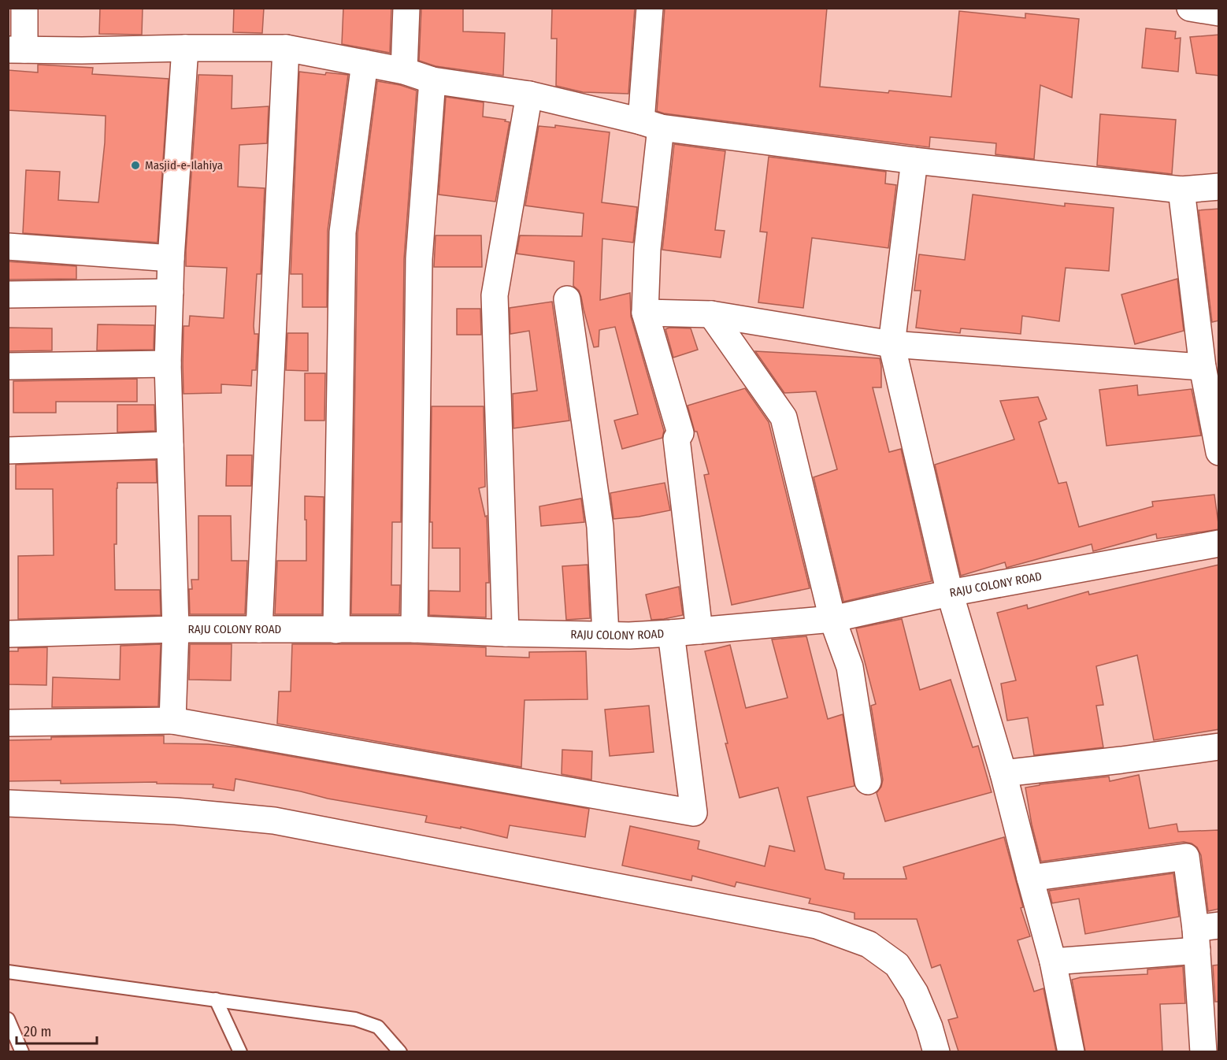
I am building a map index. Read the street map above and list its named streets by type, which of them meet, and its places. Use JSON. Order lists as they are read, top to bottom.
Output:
{
  "streets": {
    "street": ["RAJU COLONY ROAD"]
  },
  "places": ["Masjid-e-Ilahiya"],
  "scale_bar": "20 m"
}
